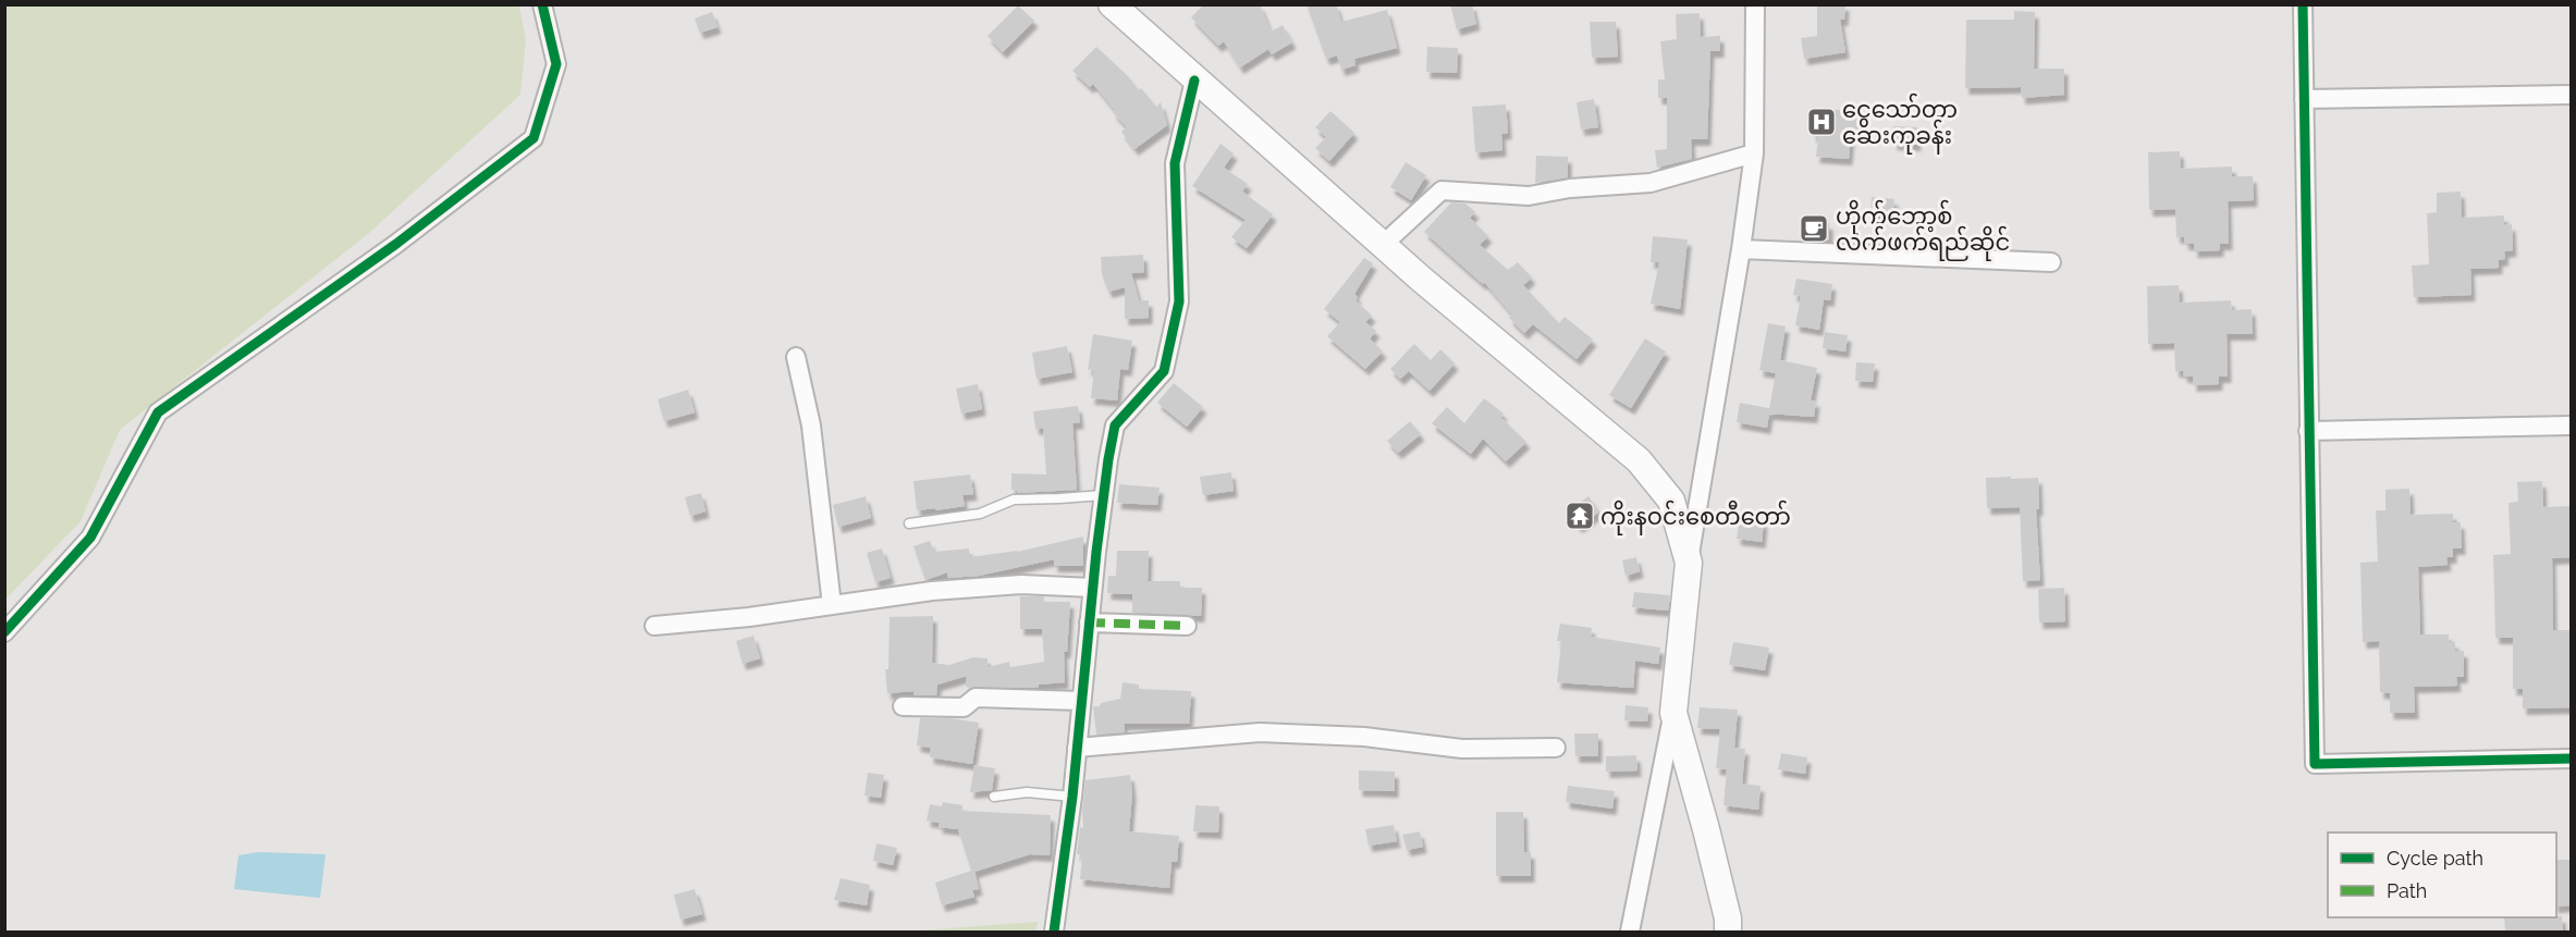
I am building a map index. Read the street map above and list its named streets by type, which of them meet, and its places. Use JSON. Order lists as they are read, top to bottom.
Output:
{
  "places": {
    "hospital": ["ငွေသော်တာ ဆေးကုခန်း"],
    "cafe": ["ဟိုက်ဘော့စ် လက်ဖက်ရည်ဆိုင်"],
    "temple": ["ကိုးနဝင်းစေတီတော်"]
  },
  "legend": ["Cycle path", "Path"]
}
